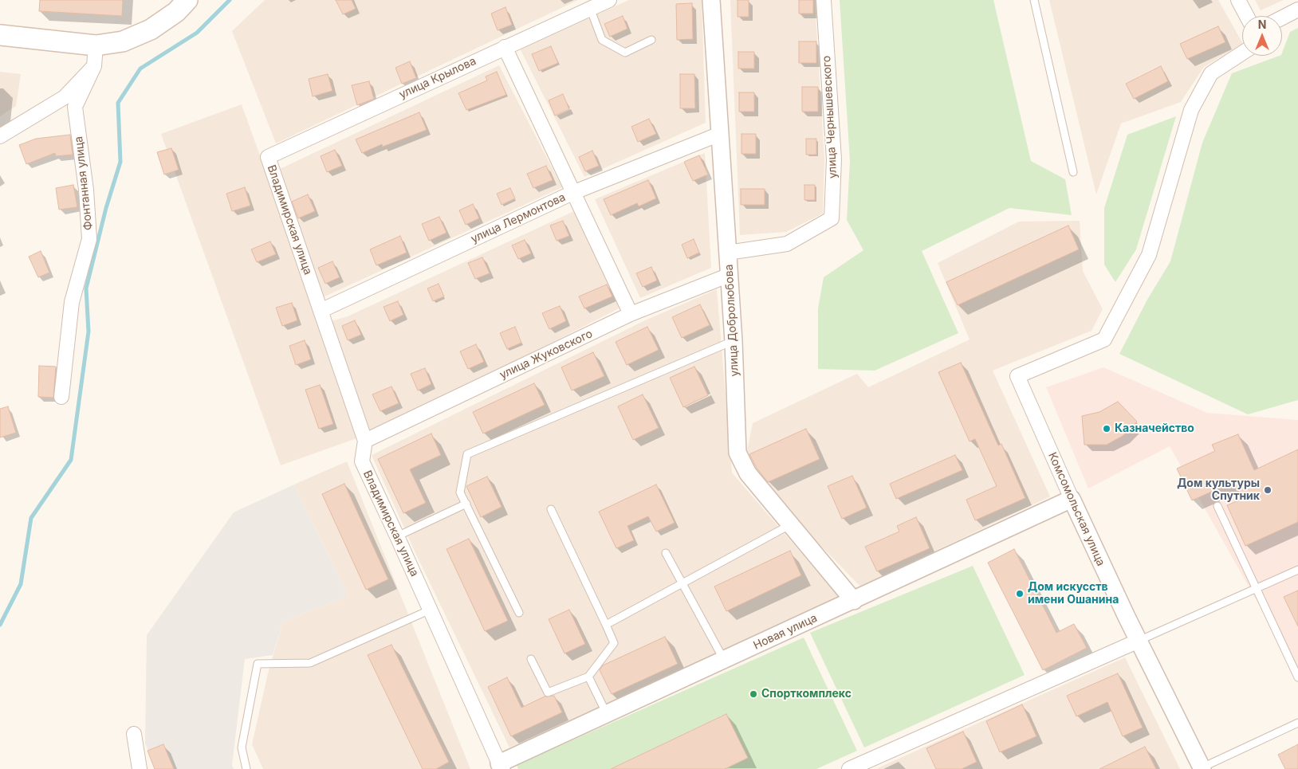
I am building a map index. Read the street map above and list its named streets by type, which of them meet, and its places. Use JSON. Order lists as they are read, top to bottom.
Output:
{
  "streets": {
    "street": [
      "улица Крылова",
      "улица Чернышевского",
      "Фонтанная улица",
      "улица Лермонтова",
      "Владимирская улица",
      "улица Добролюбова",
      "улица Жуковского",
      "Комсомольская улица",
      "Новая улица"
    ]
  },
  "crossings": [
    ["улица Крылова", "Владимирская улица"],
    ["улица Чернышевского", "улица Добролюбова"],
    ["улица Лермонтова", "Владимирская улица"],
    ["улица Лермонтова", "улица Добролюбова"],
    ["Владимирская улица", "улица Жуковского"],
    ["Владимирская улица", "Новая улица"],
    ["улица Добролюбова", "улица Жуковского"],
    ["улица Добролюбова", "Новая улица"],
    ["Комсомольская улица", "Новая улица"]
  ],
  "places": [
    "Казначейство",
    "Дом культуры Спутник",
    "Дом искусств имени Ошанина",
    "Спорткомплекс"
  ],
  "north": "top"
}
